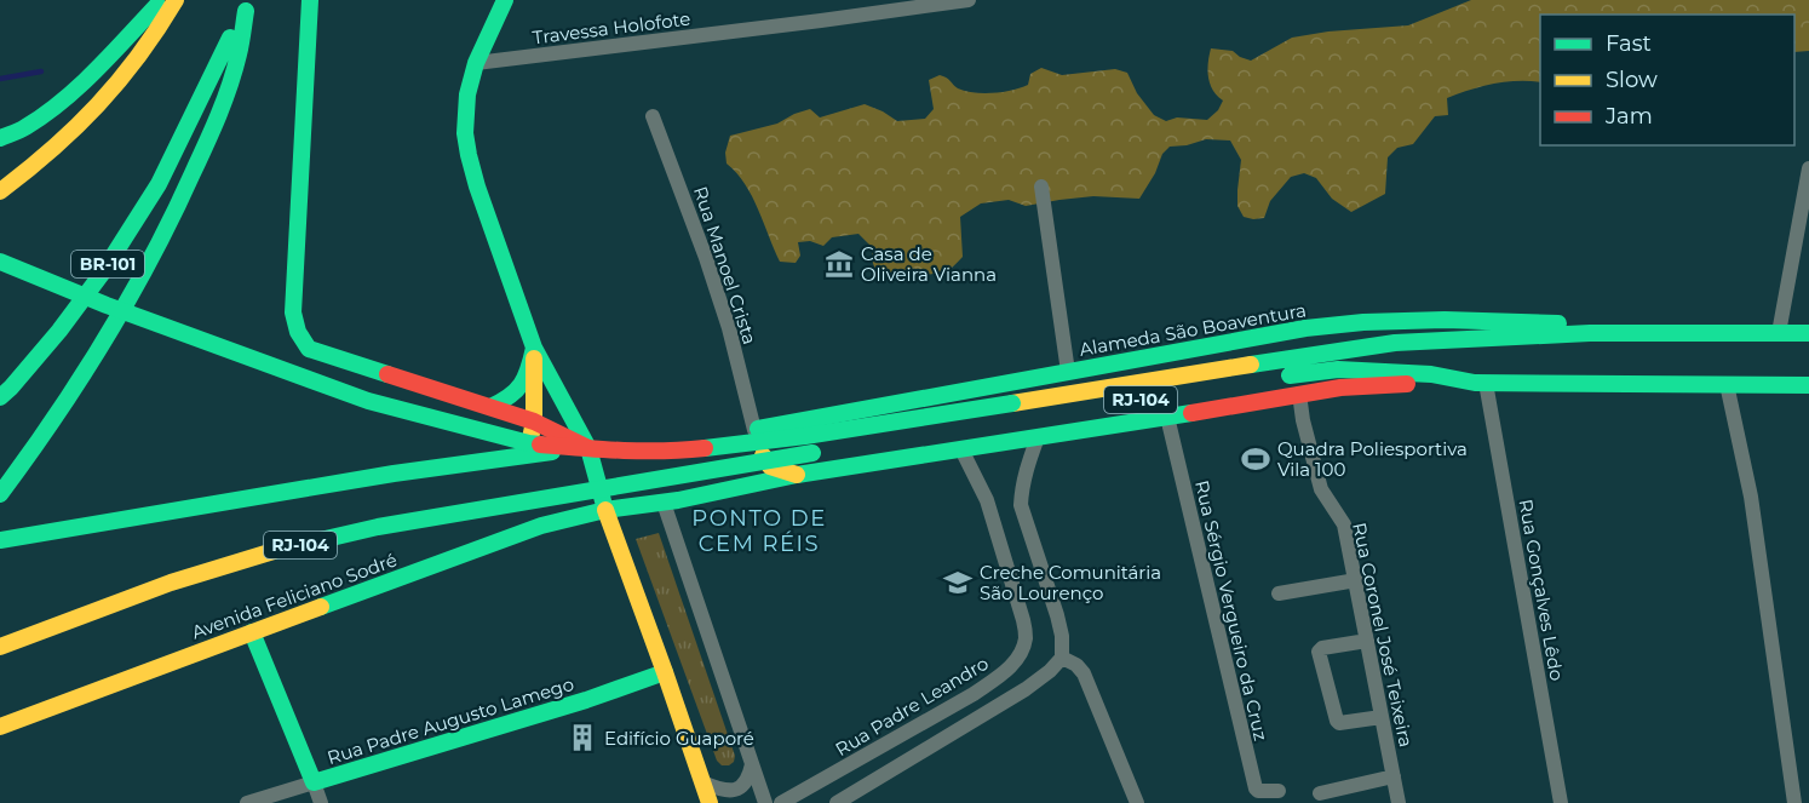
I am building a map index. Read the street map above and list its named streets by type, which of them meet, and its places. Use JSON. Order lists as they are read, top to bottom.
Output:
{
  "streets": {
    "main road": [
      "BR-101",
      "Alameda São Boaventura",
      "RJ-104",
      "Avenida Feliciano Sodré",
      "Rua Padre Augusto Lamego"
    ],
    "street": [
      "Travessa Holofote",
      "Rua Manoel Crista",
      "Rua Gonçalves Lêdo",
      "Rua Sérgio Vergueiro da Cruz",
      "Rua Coronel José Teixeira",
      "Rua Padre Leandro"
    ]
  },
  "crossings": [
    ["Rua Manoel Crista", "Alameda São Boaventura"]
  ],
  "districts": ["PONTO DE CEM RÉIS"],
  "places": {
    "museum": ["Casa de Oliveira Vianna"],
    "sports": ["Quadra Poliesportiva Vila 100"],
    "school or university": ["Creche Comunitária São Lourenço"],
    "building": ["Edifício Guaporé"]
  },
  "legend": ["Fast", "Slow", "Jam"]
}
